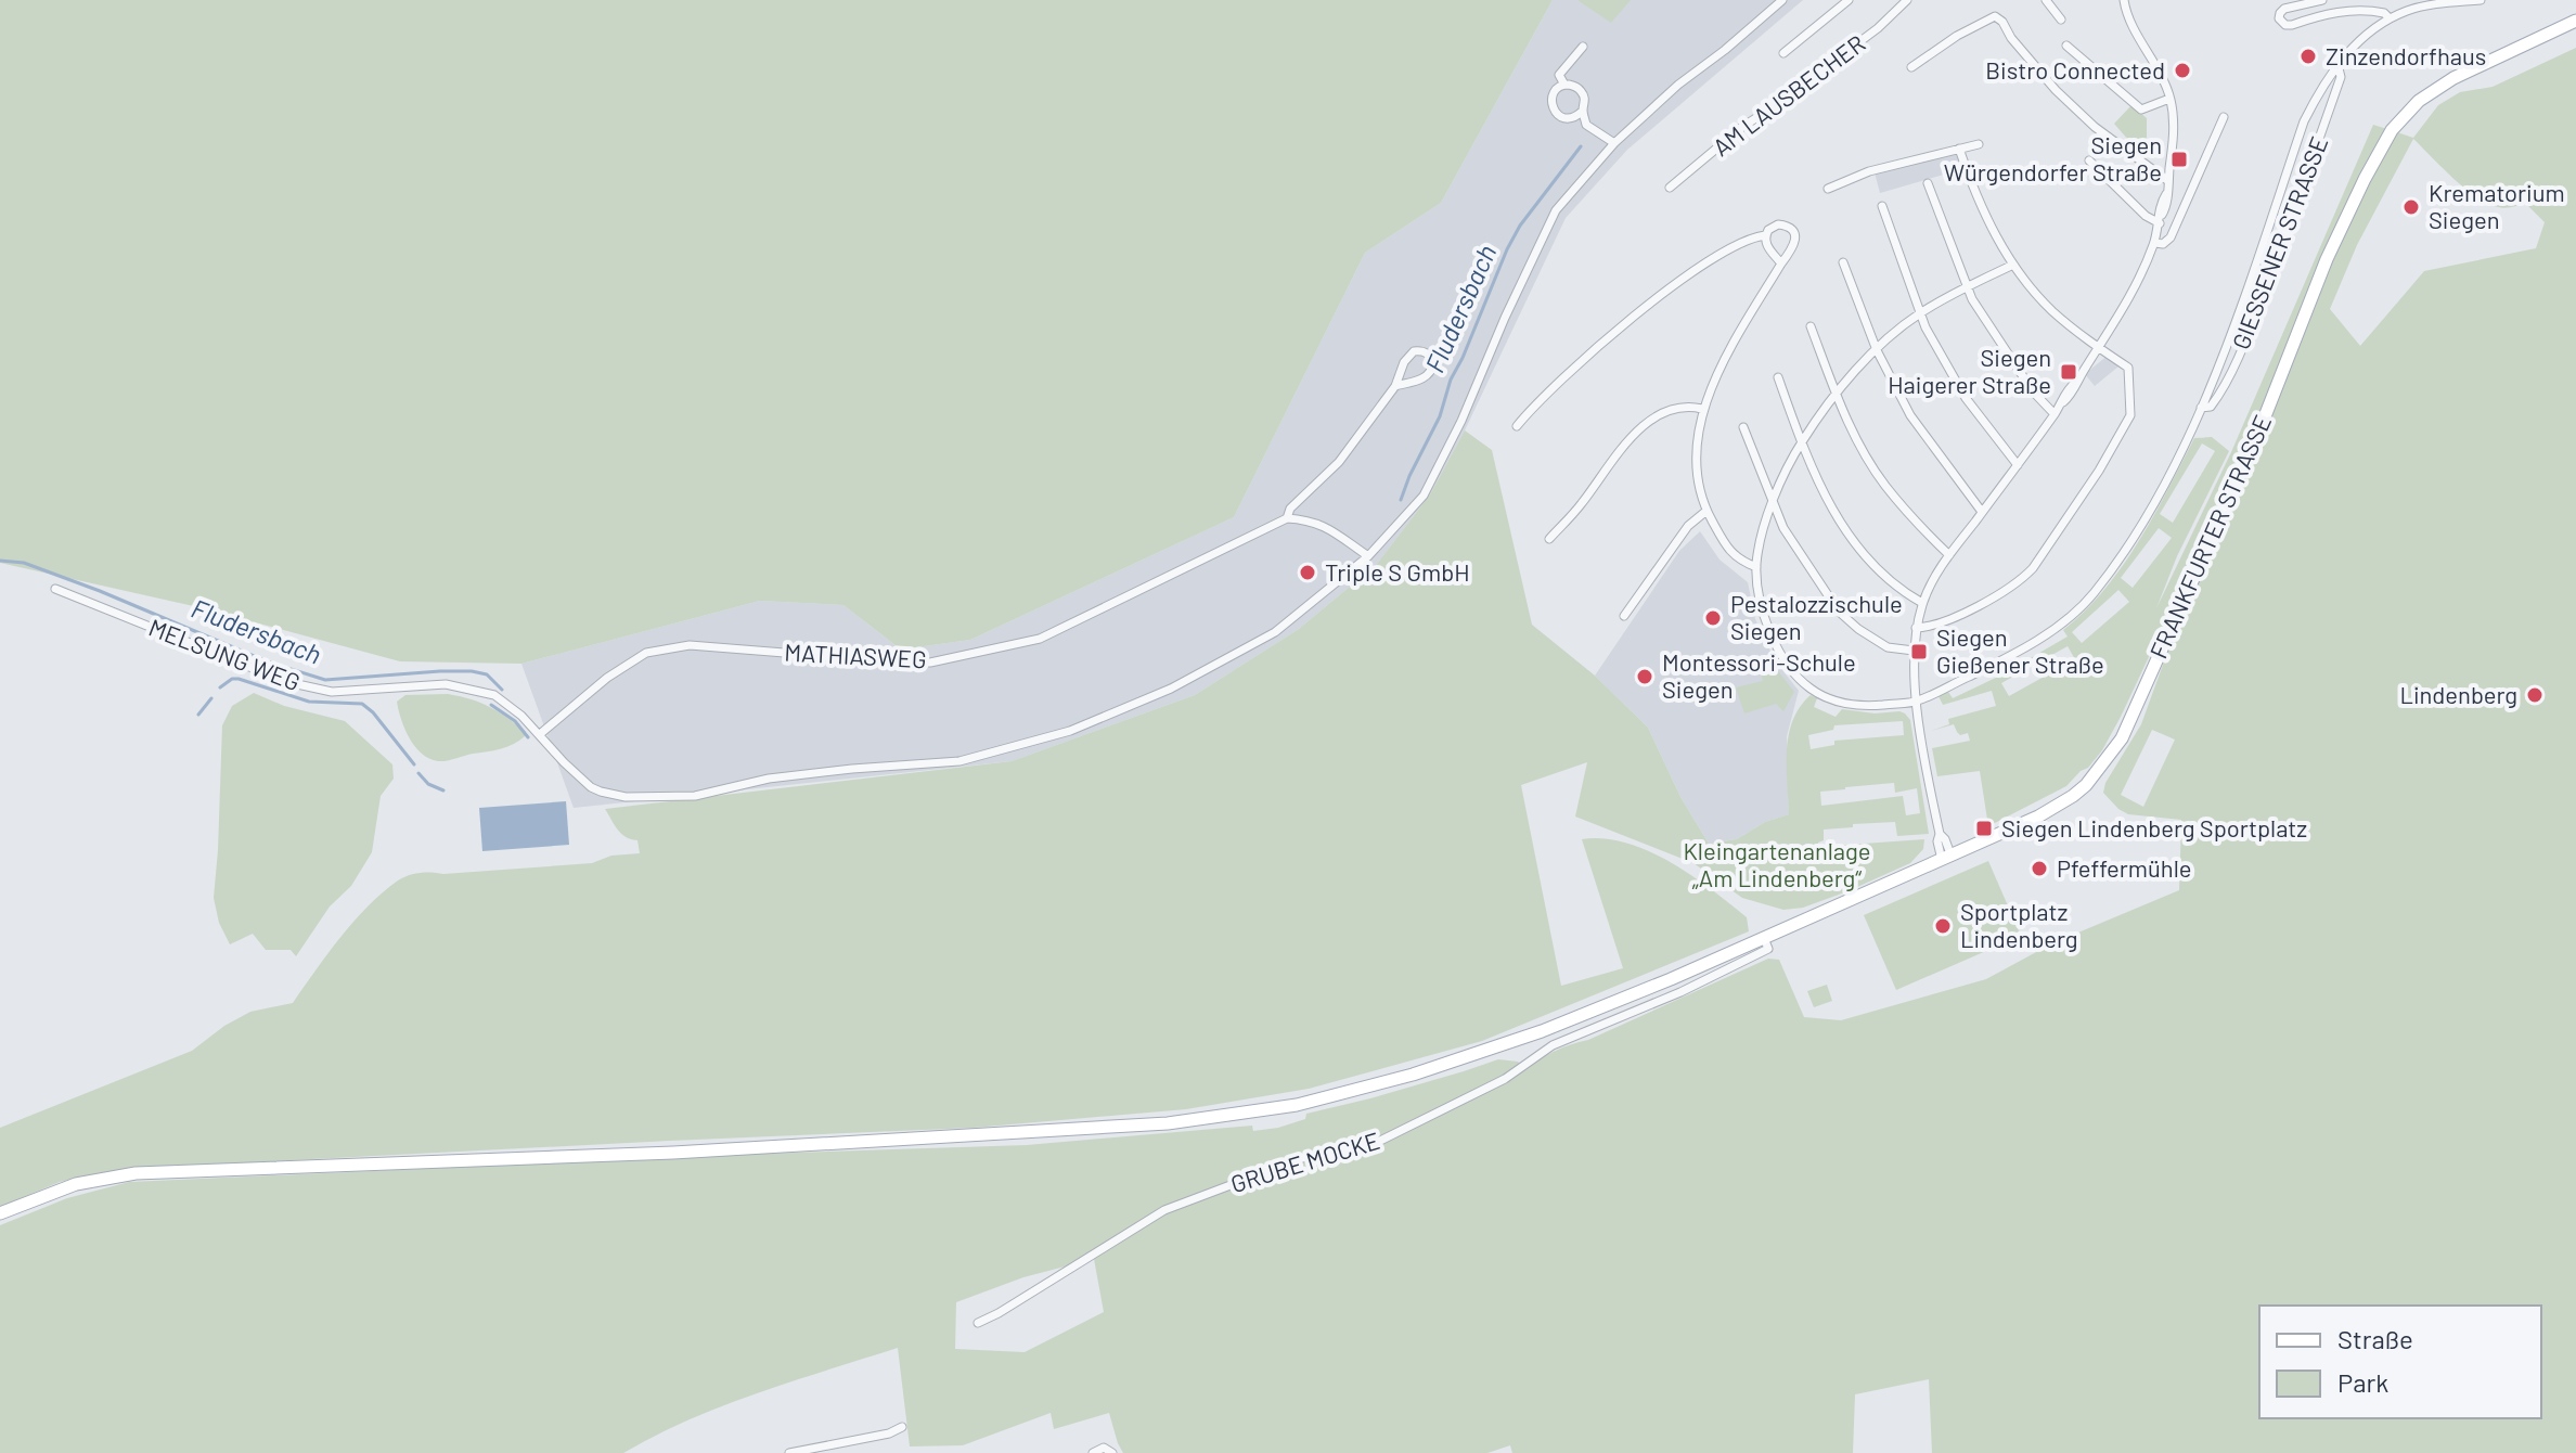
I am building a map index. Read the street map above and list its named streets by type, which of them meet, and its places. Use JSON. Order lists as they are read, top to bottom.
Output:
{
  "streets": {
    "main road": ["FRANKFURTER STRASSE"],
    "street": [
      "AM LAUSBECHER",
      "GIESSENER STRASSE",
      "MELSUNG WEG",
      "MATHIASWEG",
      "GRUBE MOCKE"
    ]
  },
  "crossings": [
    ["FRANKFURTER STRASSE", "GRUBE MOCKE"],
    ["MELSUNG WEG", "MATHIASWEG"]
  ],
  "water": ["Fludersbach"],
  "parks": ["Kleingartenanlage „Am Lindenberg“"],
  "places": {
    "other": [
      "Zinzendorfhaus",
      "Bistro Connected",
      "Krematorium Siegen",
      "Triple S GmbH",
      "Pestalozzischule Siegen",
      "Montessori-Schule Siegen",
      "Lindenberg",
      "Pfeffermühle",
      "Sportplatz Lindenberg"
    ],
    "transit": [
      "Siegen Würgendorfer Straße",
      "Siegen Haigerer Straße",
      "Siegen Gießener Straße",
      "Siegen Lindenberg Sportplatz"
    ]
  },
  "legend": ["Straße", "Park"]
}
